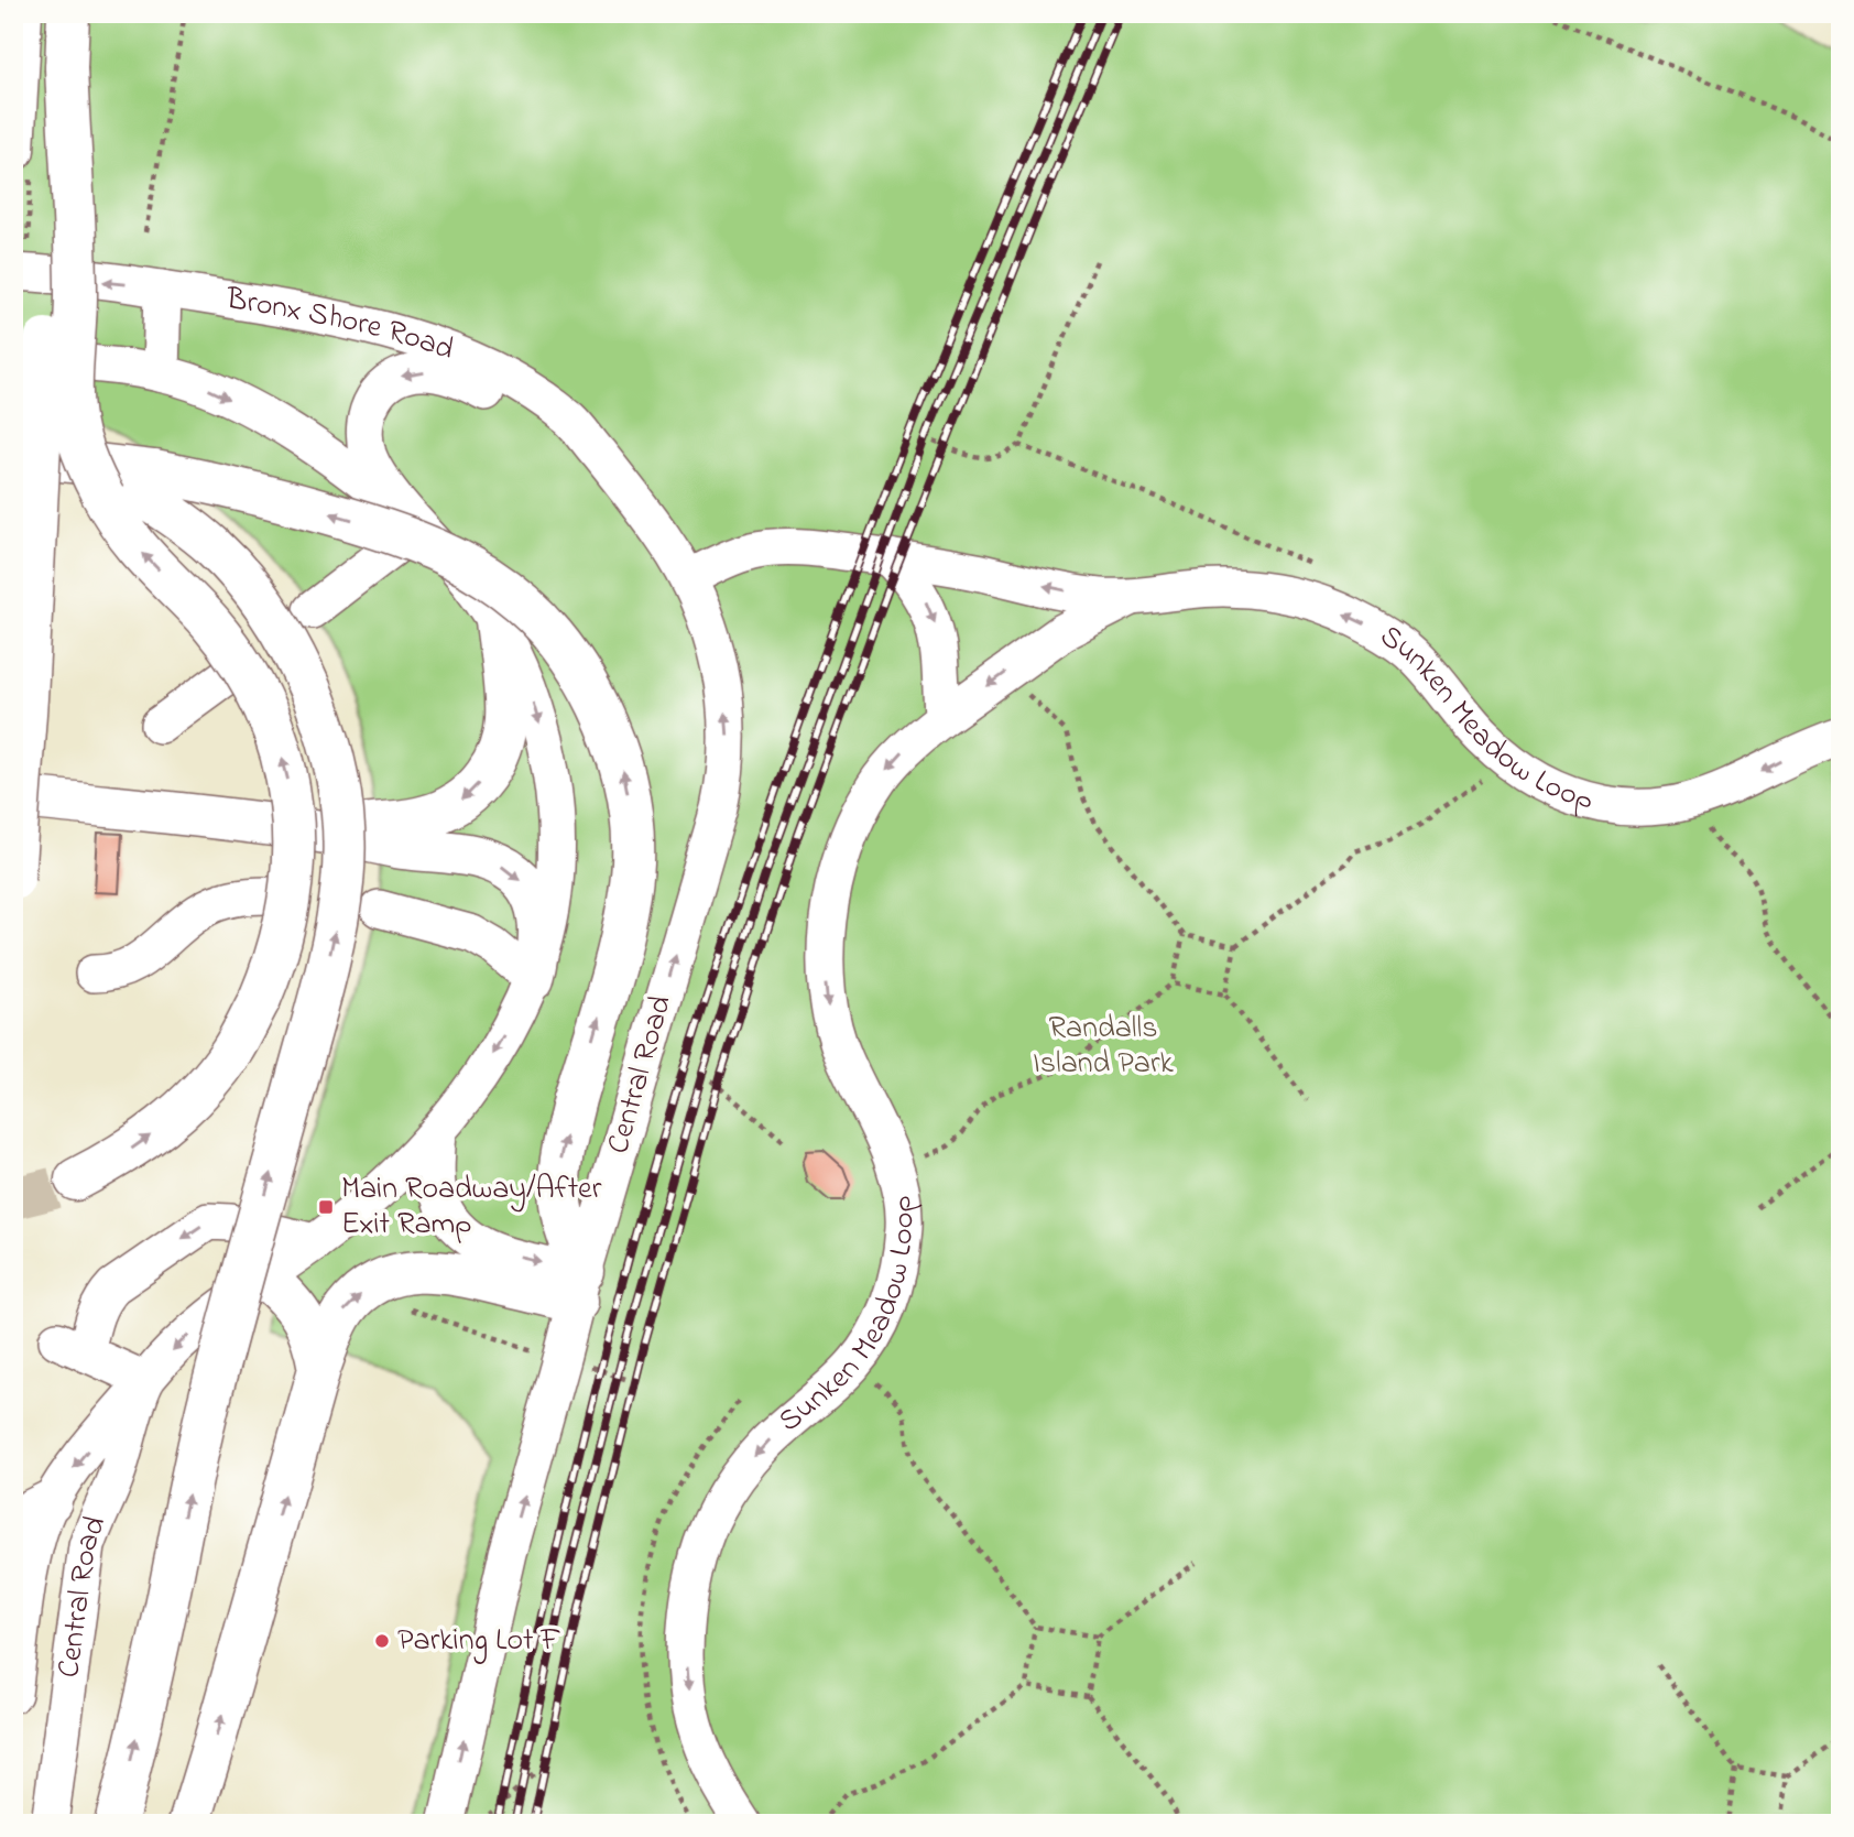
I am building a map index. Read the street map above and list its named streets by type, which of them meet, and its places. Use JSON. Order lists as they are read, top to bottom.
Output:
{
  "streets": {
    "street": ["Bronx Shore Road", "Sunken Meadow Loop", "Central Road"]
  },
  "crossings": [
    ["Bronx Shore Road", "Central Road"],
    ["Sunken Meadow Loop", "Central Road"]
  ],
  "parks": ["Randalls Island Park"],
  "places": {
    "transit": ["Main Roadway/After Exit Ramp"],
    "other": ["Parking Lot F"]
  }
}
